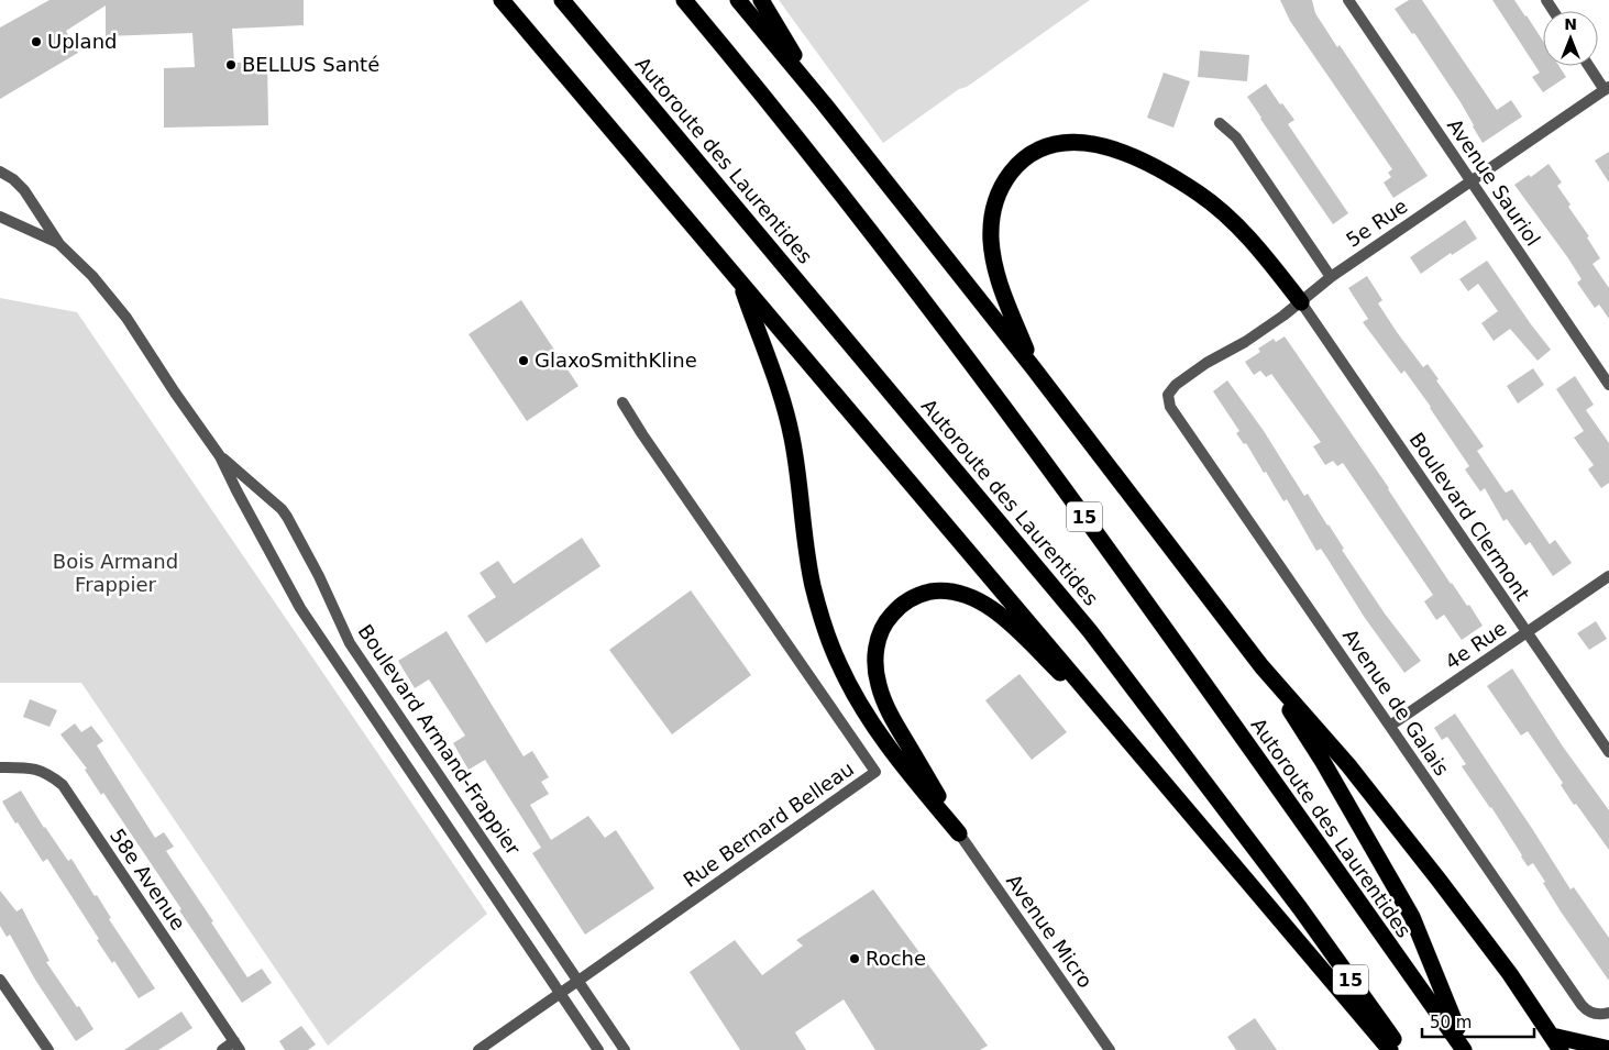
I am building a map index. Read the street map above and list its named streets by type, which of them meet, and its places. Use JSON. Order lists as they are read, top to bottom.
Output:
{
  "streets": {
    "highway": ["Autoroute des Laurentides", "15"],
    "street": [
      "Avenue Sauriol",
      "5e Rue",
      "Boulevard Clermont",
      "4e Rue",
      "Avenue de Galais",
      "Boulevard Armand-Frappier",
      "Rue Bernard Belleau",
      "58e Avenue",
      "Avenue Micro"
    ]
  },
  "crossings": [
    ["Avenue Sauriol", "5e Rue"],
    ["5e Rue", "Boulevard Clermont"],
    ["5e Rue", "Avenue de Galais"],
    ["Boulevard Clermont", "4e Rue"],
    ["4e Rue", "Avenue de Galais"],
    ["Boulevard Armand-Frappier", "Rue Bernard Belleau"]
  ],
  "parks": ["Bois Armand Frappier"],
  "places": [
    "Upland",
    "BELLUS Santé",
    "GlaxoSmithKline",
    "Roche"
  ],
  "scale_bar": "50 m",
  "north": "top"
}
